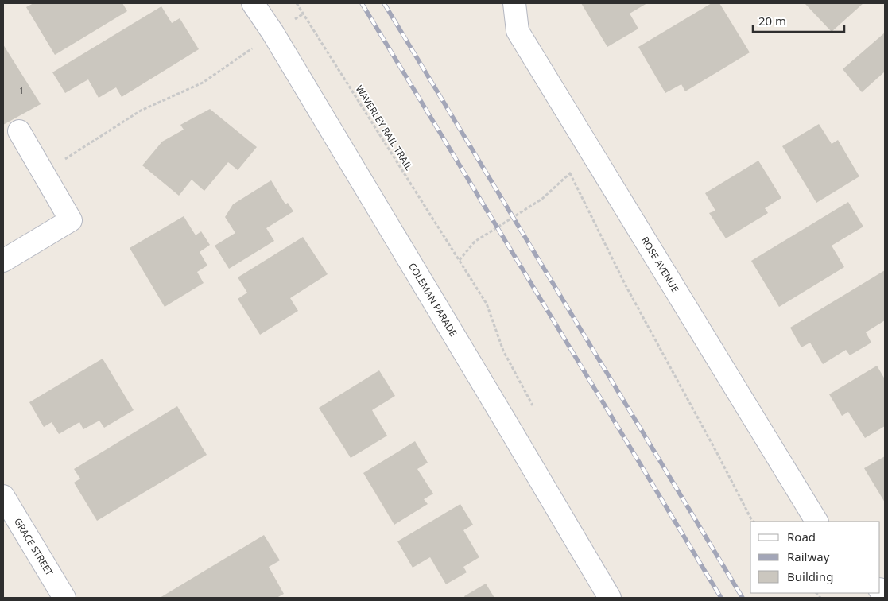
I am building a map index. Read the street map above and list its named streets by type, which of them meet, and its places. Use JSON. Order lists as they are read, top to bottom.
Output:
{
  "streets": {
    "street": ["ROSE AVENUE", "COLEMAN PARADE", "GRACE STREET"],
    "path": ["WAVERLEY RAIL TRAIL"]
  },
  "house_numbers": ["1"],
  "legend": ["Road", "Railway", "Building"],
  "scale_bar": "20 m"
}
